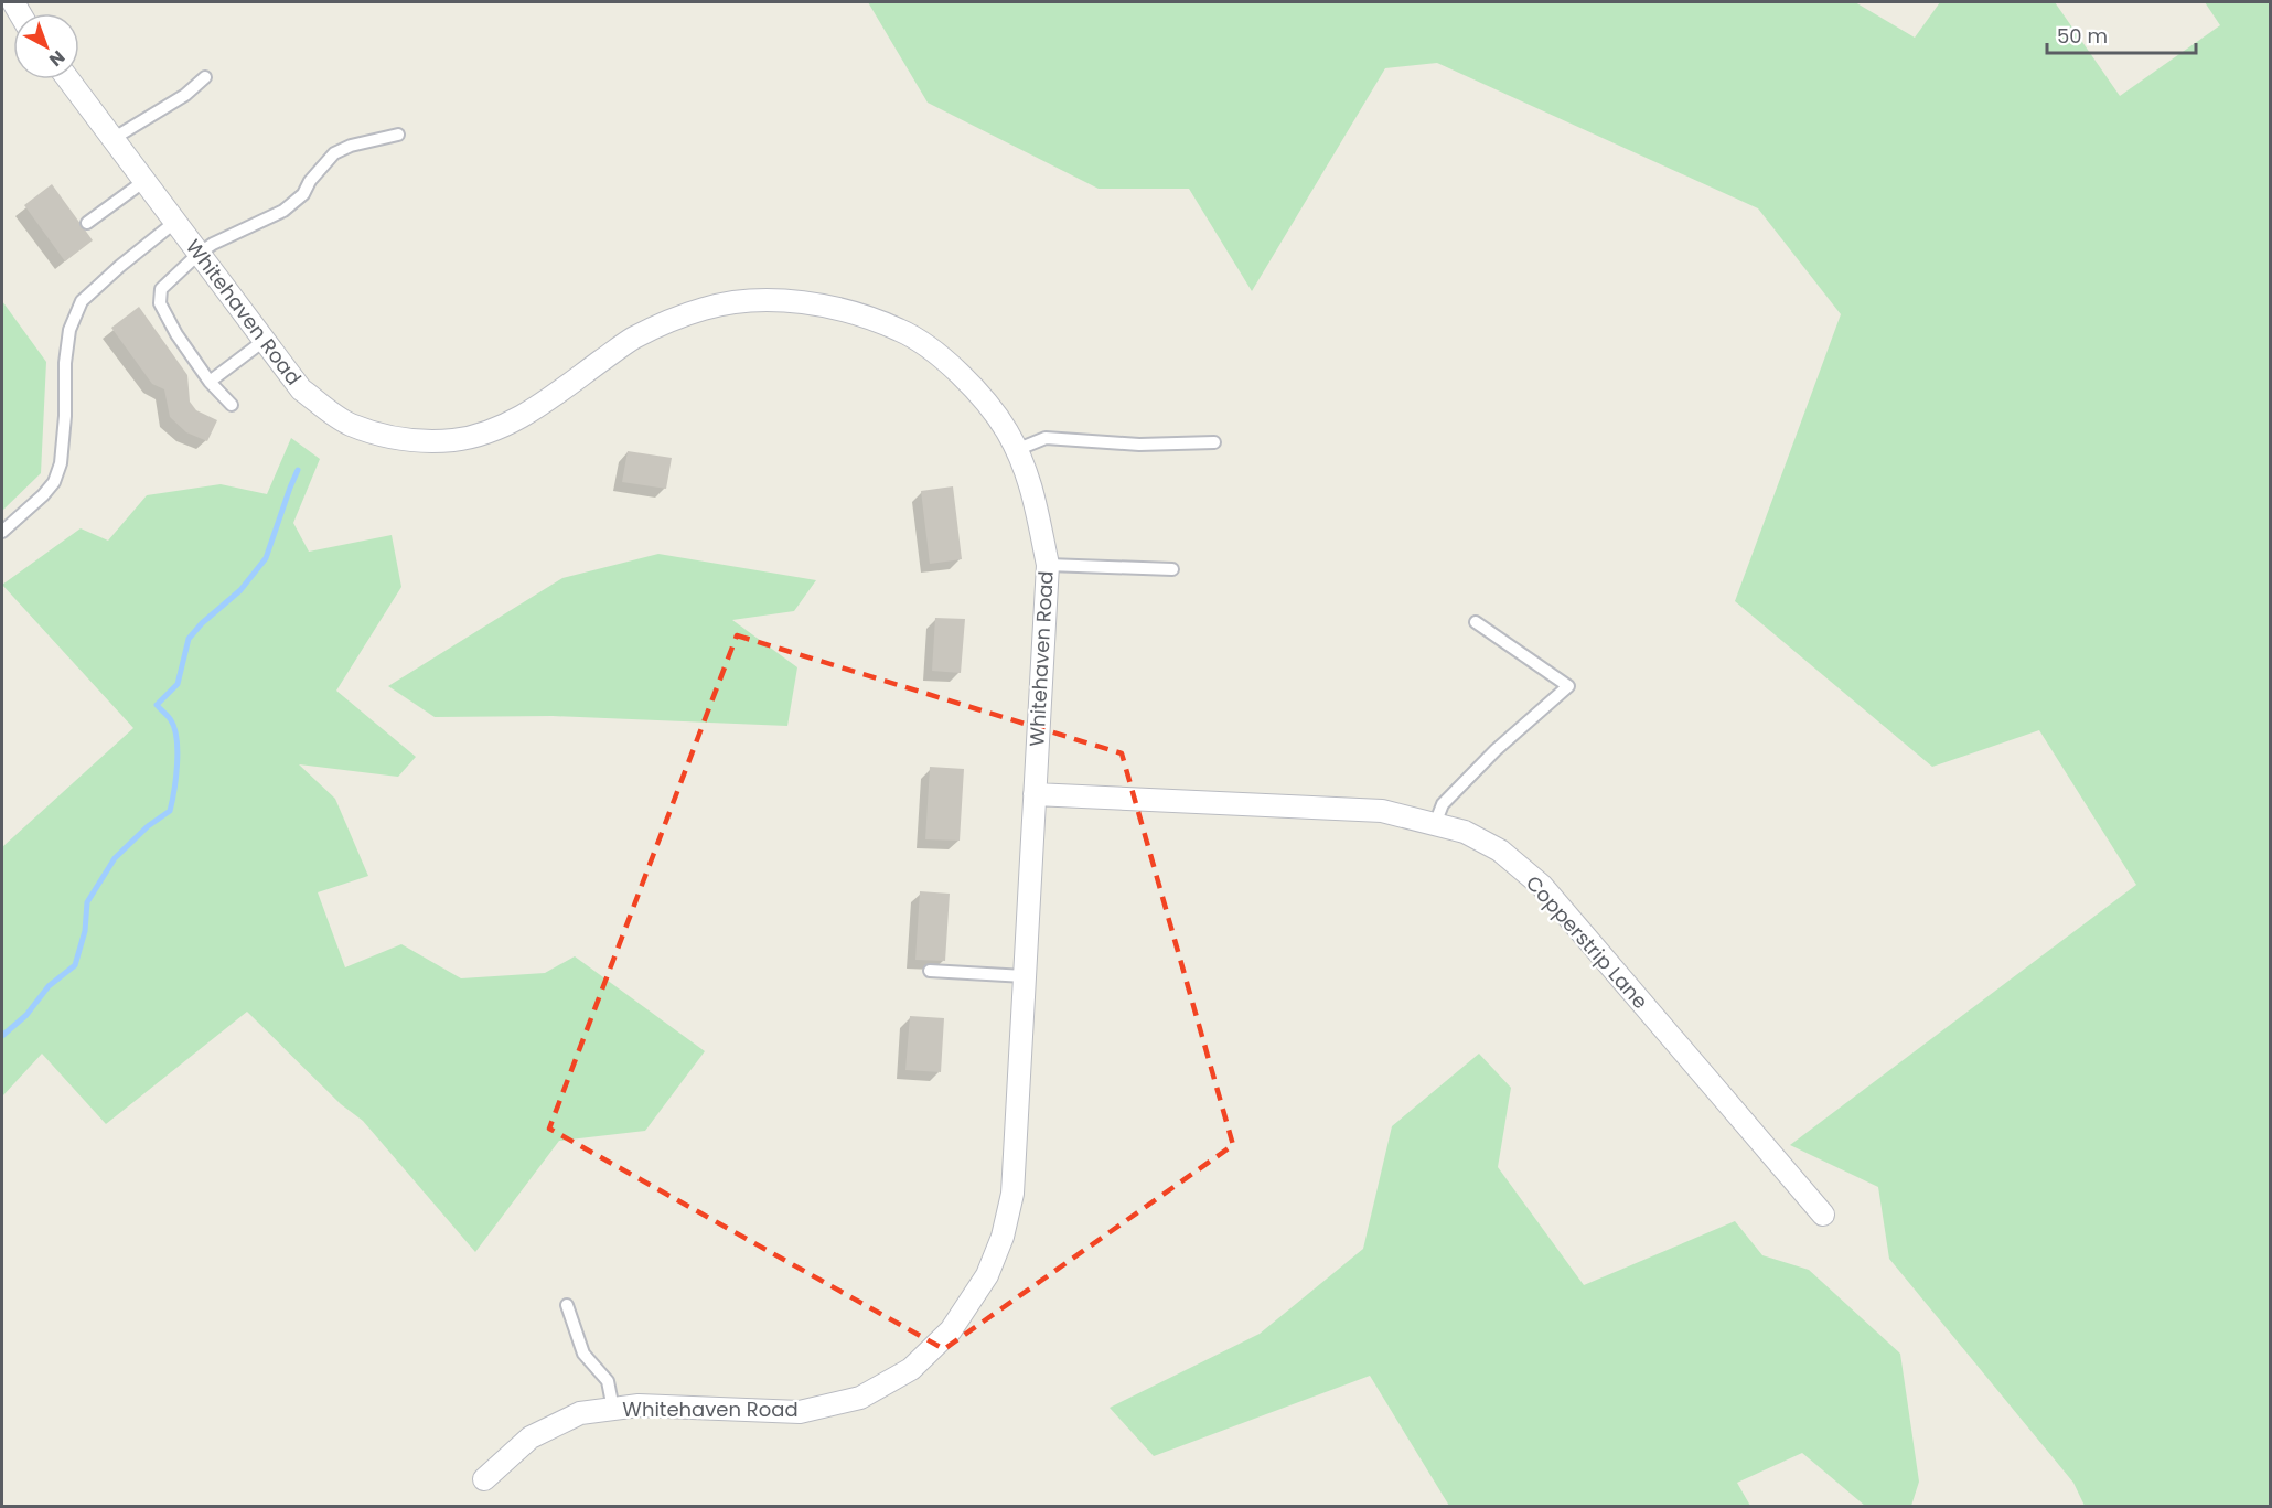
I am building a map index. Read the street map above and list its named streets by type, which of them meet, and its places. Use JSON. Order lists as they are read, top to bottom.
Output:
{
  "streets": {
    "street": ["Whitehaven Road", "Copperstrip Lane"]
  },
  "crossings": [
    ["Whitehaven Road", "Copperstrip Lane"]
  ],
  "scale_bar": "50 m",
  "north": "bottom right"
}
